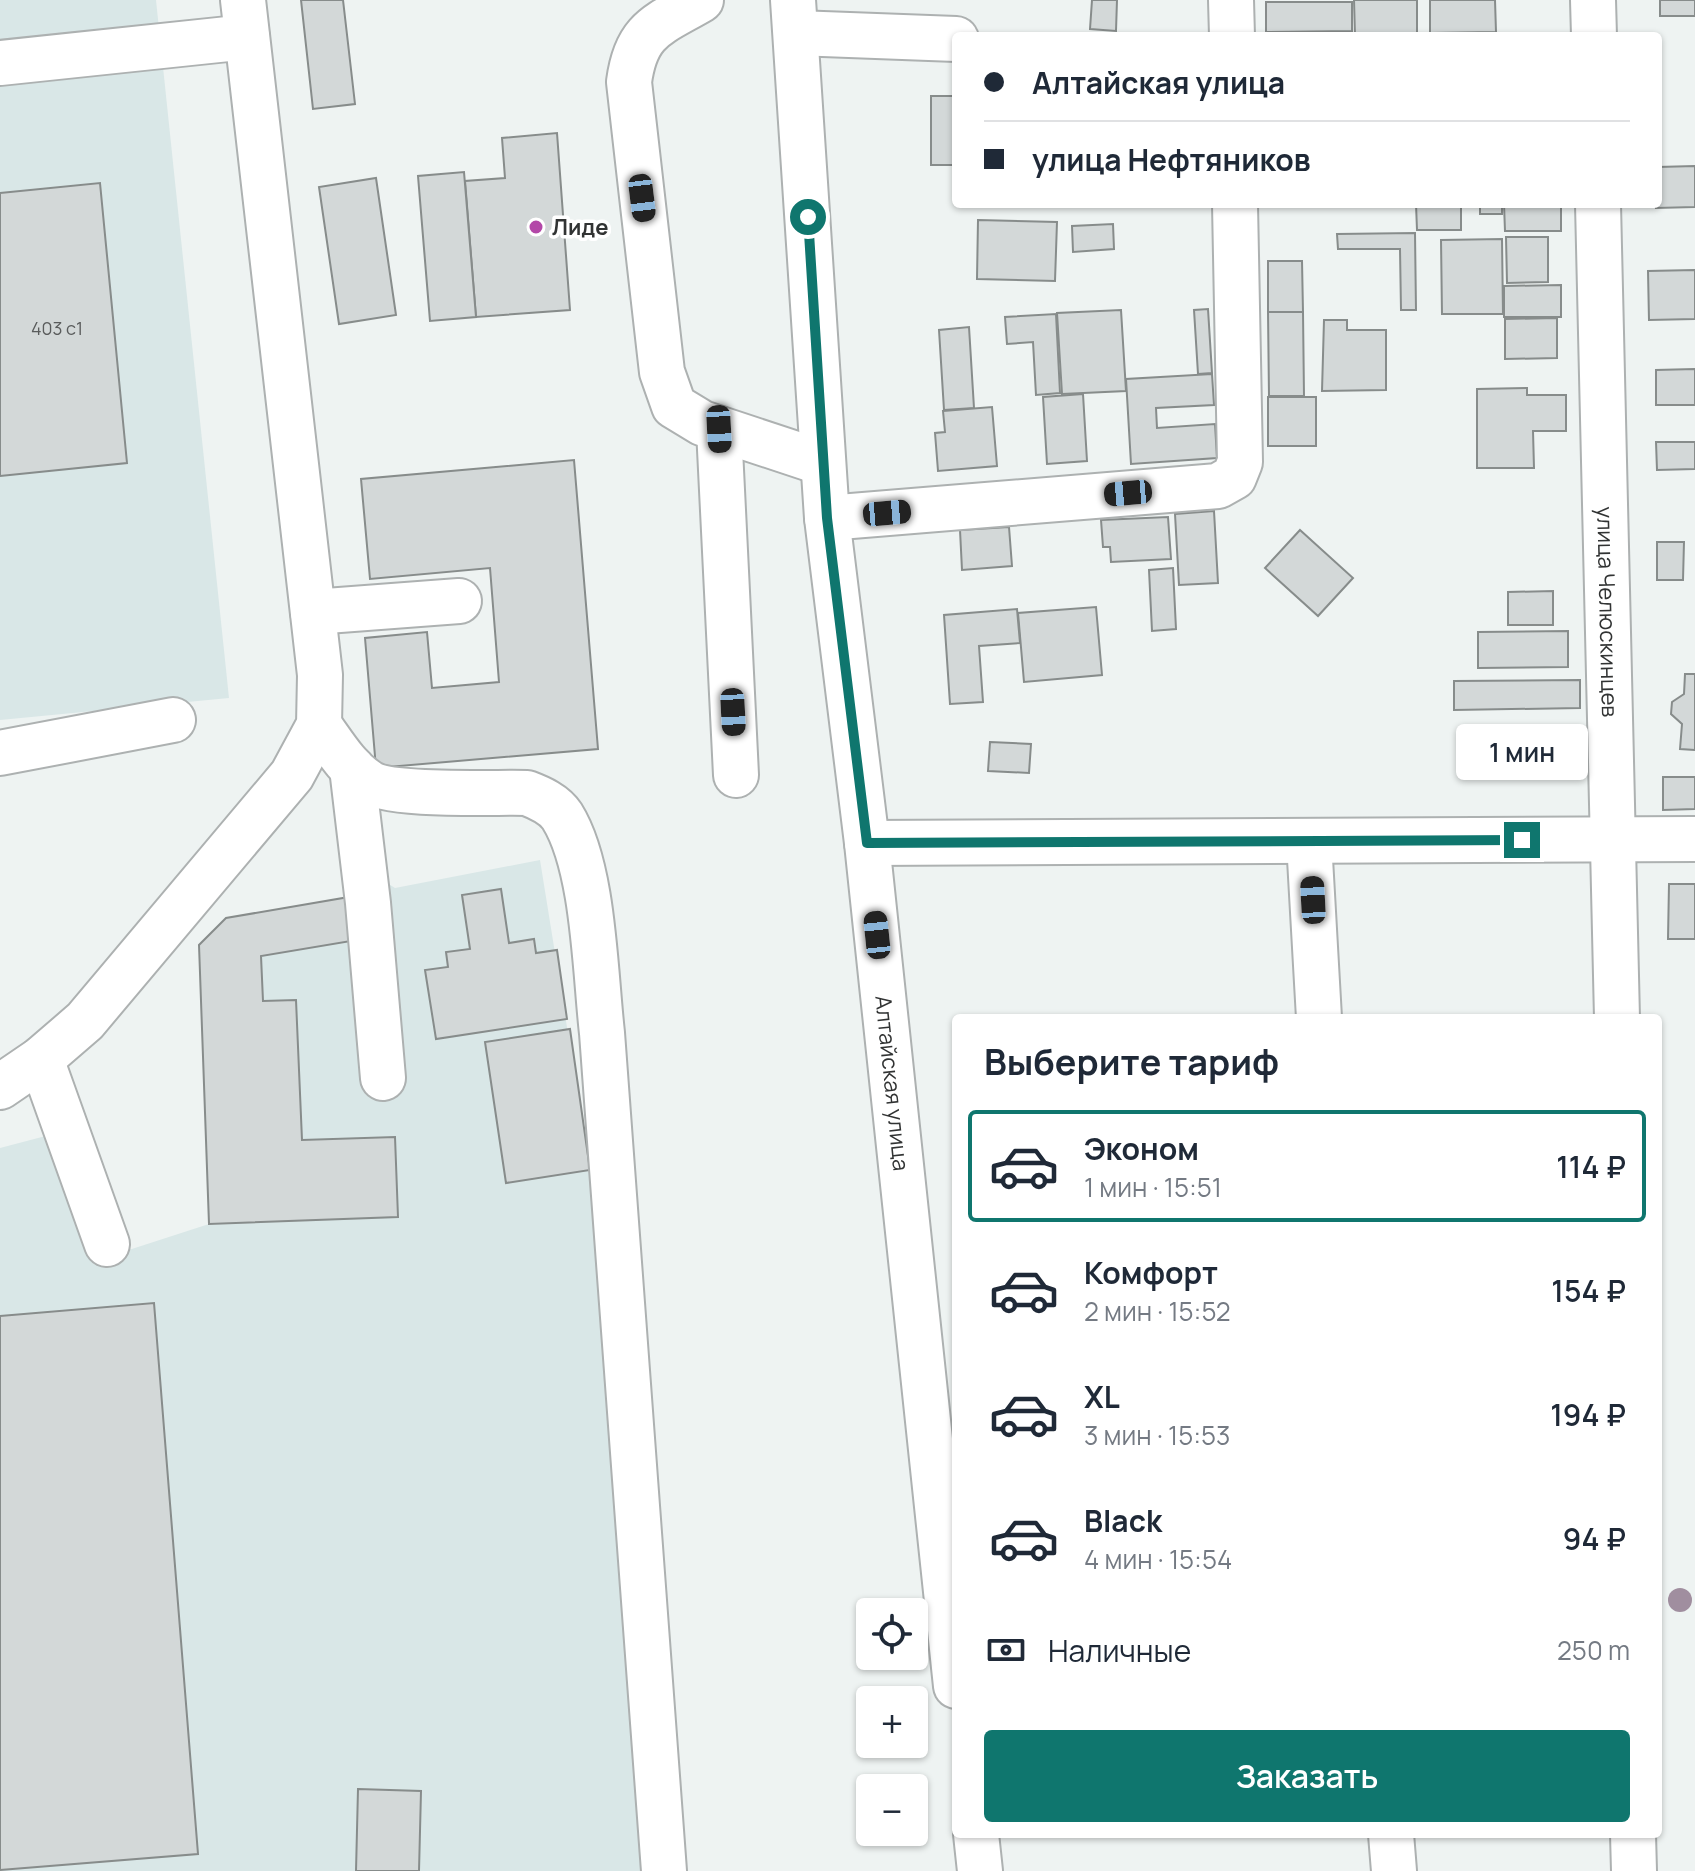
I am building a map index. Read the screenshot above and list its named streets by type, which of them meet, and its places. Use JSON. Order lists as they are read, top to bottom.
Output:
{
  "streets": {
    "street": ["улица Челюскинцев", "Алтайская улица"]
  },
  "places": ["Лиде"],
  "house_numbers": ["403 с1"],
  "page": {
    "banner": ["Алтайская улица", "улица Нефтяников"],
    "bubble": "1 мин",
    "heading": "Выберите тариф",
    "list": [
      {
        "name": "Эконом",
        "note": "1 мин · 15:51",
        "value": "114 ₽"
      },
      {
        "name": "Комфорт",
        "note": "2 мин · 15:52",
        "value": "154 ₽"
      },
      {
        "name": "XL",
        "note": "3 мин · 15:53",
        "value": "194 ₽"
      },
      {
        "name": "Black",
        "note": "4 мин · 15:54",
        "value": "94 ₽"
      }
    ],
    "map_buttons": ["+", "−"],
    "pay": ["Наличные", "250 m"],
    "buttons": "Заказать"
  }
}
